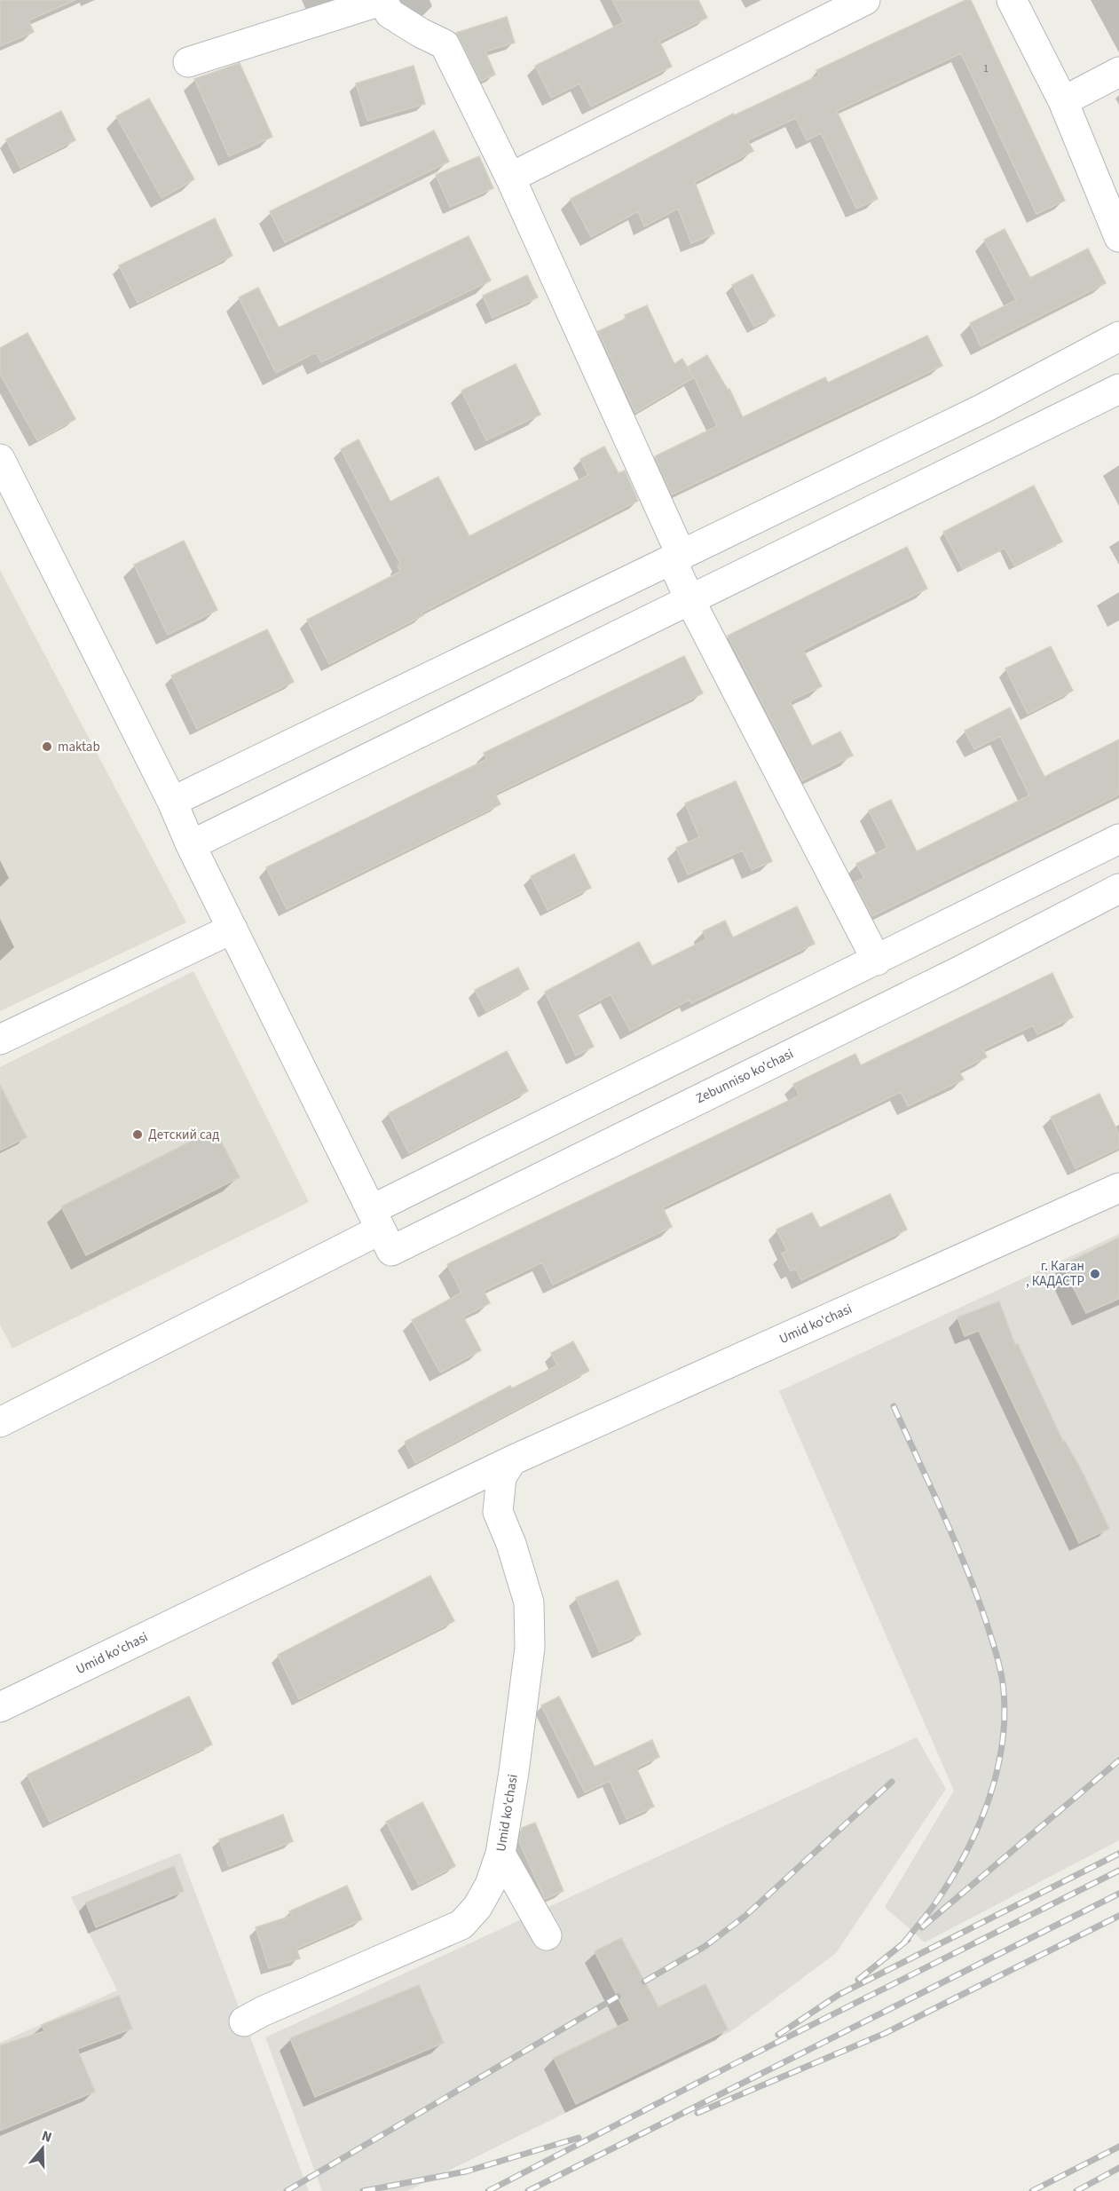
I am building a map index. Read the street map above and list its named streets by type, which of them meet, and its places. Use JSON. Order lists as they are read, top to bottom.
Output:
{
  "streets": {
    "street": ["Zebunniso ko'chasi", "Umid ko'chasi"]
  },
  "places": ["maktab", "Детский сад", "г. Каган , КАДАСТР"],
  "house_numbers": ["1"],
  "north": "top"
}
